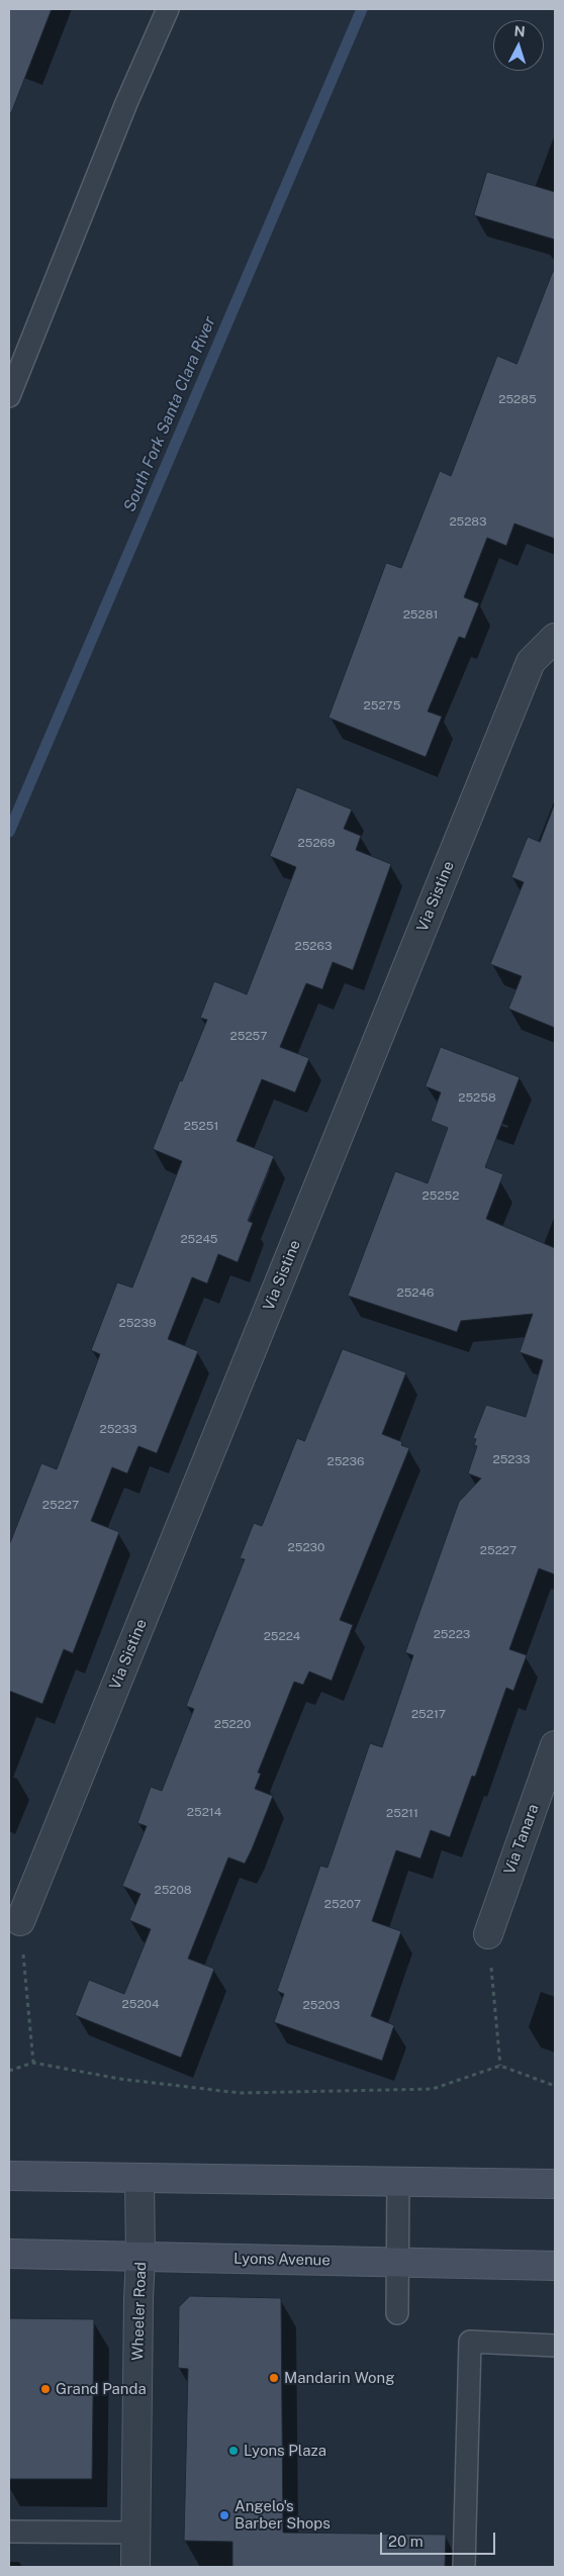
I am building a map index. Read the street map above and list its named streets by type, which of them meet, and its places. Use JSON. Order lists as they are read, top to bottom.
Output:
{
  "streets": {
    "main road": ["Lyons Avenue"],
    "street": ["Via Sistine", "Via Tanara", "Wheeler Road"]
  },
  "crossings": [
    ["Lyons Avenue", "Wheeler Road"]
  ],
  "water": ["South Fork Santa Clara River"],
  "places": [
    "Mandarin Wong",
    "Grand Panda",
    "Lyons Plaza",
    "Angelo's Barber Shops"
  ],
  "house_numbers": [
    "25285",
    "25283",
    "25281",
    "25275",
    "25269",
    "25263",
    "25257",
    "25258",
    "25251",
    "25252",
    "25245",
    "25246",
    "25239",
    "25233",
    "25233",
    "25236",
    "25227",
    "25230",
    "25227",
    "25223",
    "25224",
    "25217",
    "25220",
    "25214",
    "25211",
    "25208",
    "25207",
    "25204",
    "25203"
  ],
  "scale_bar": "20 m",
  "north": "top"
}
